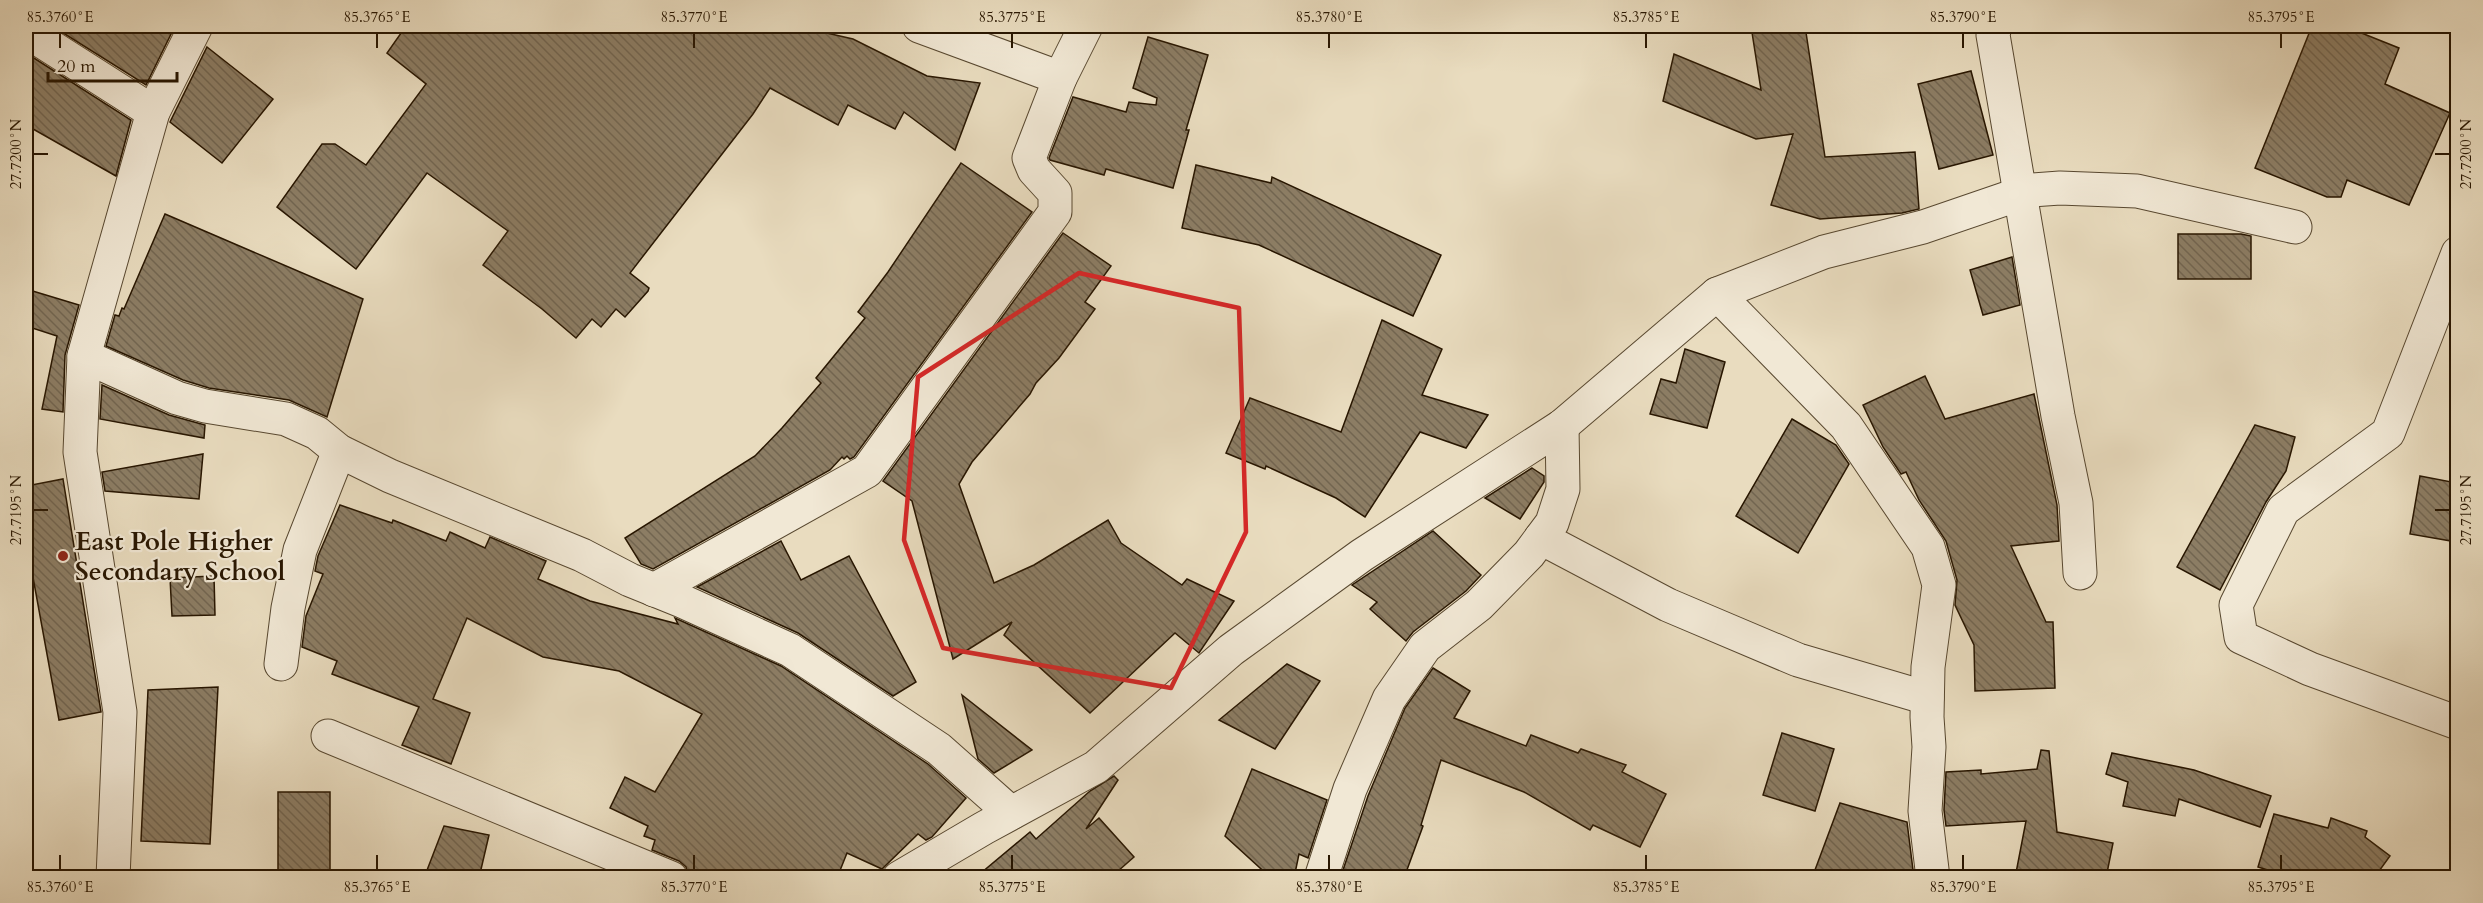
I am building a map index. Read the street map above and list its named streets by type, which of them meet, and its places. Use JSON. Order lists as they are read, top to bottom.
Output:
{
  "places": ["East Pole Higher Secondary School"],
  "scale_bar": "20 m",
  "coordinates": [
    "85.3760°E",
    "85.3765°E",
    "85.3770°E",
    "85.3775°E",
    "85.3780°E",
    "85.3785°E",
    "85.3790°E",
    "85.3795°E",
    "27.7200°N",
    "27.7195°N"
  ]
}
